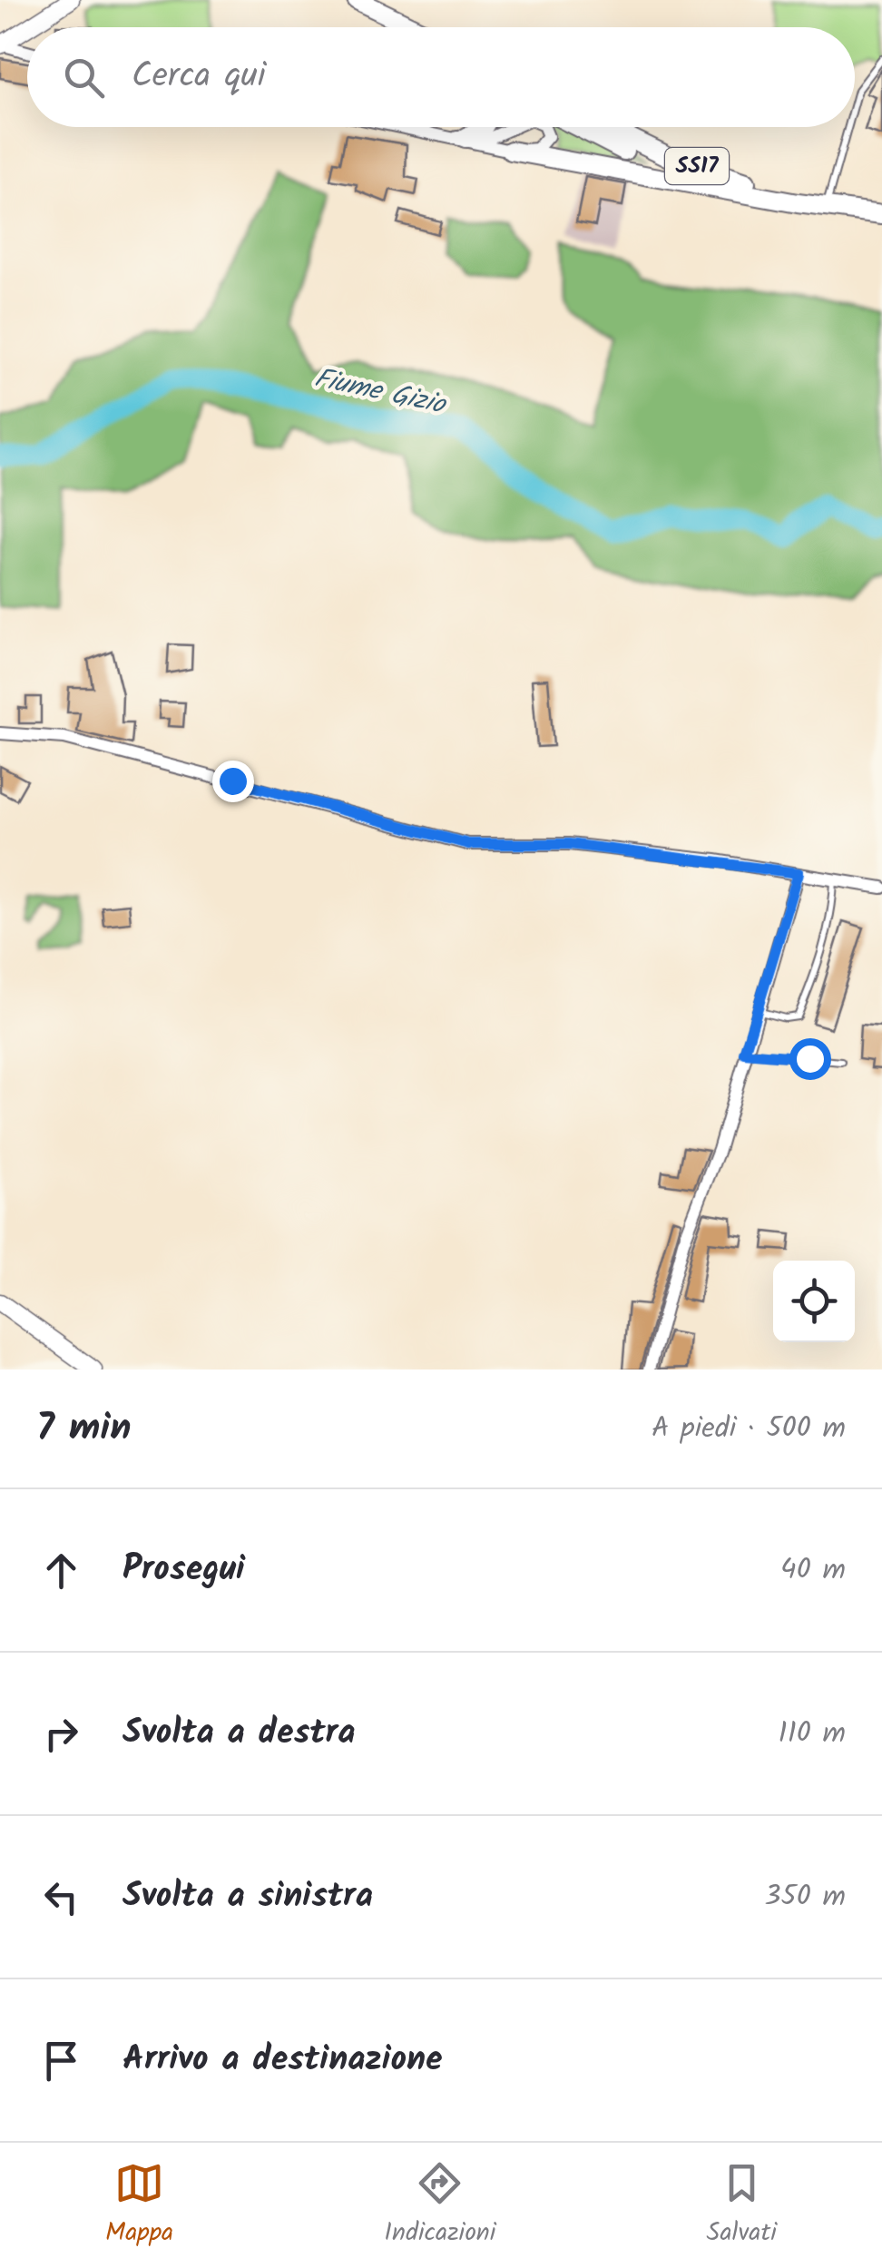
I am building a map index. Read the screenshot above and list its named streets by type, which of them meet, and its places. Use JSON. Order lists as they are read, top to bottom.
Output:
{
  "streets": {
    "main road": ["SS17"]
  },
  "water": ["Fiume Gizio"],
  "page": {
    "search": "Cerca qui",
    "heading": ["7 min", "A piedi · 500 m"],
    "list": [
      ["Prosegui", "40 m"],
      ["Svolta a destra", "110 m"],
      ["Svolta a sinistra", "350 m"],
      "Arrivo a destinazione"
    ],
    "nav": ["Mappa", "Indicazioni", "Salvati"]
  }
}
